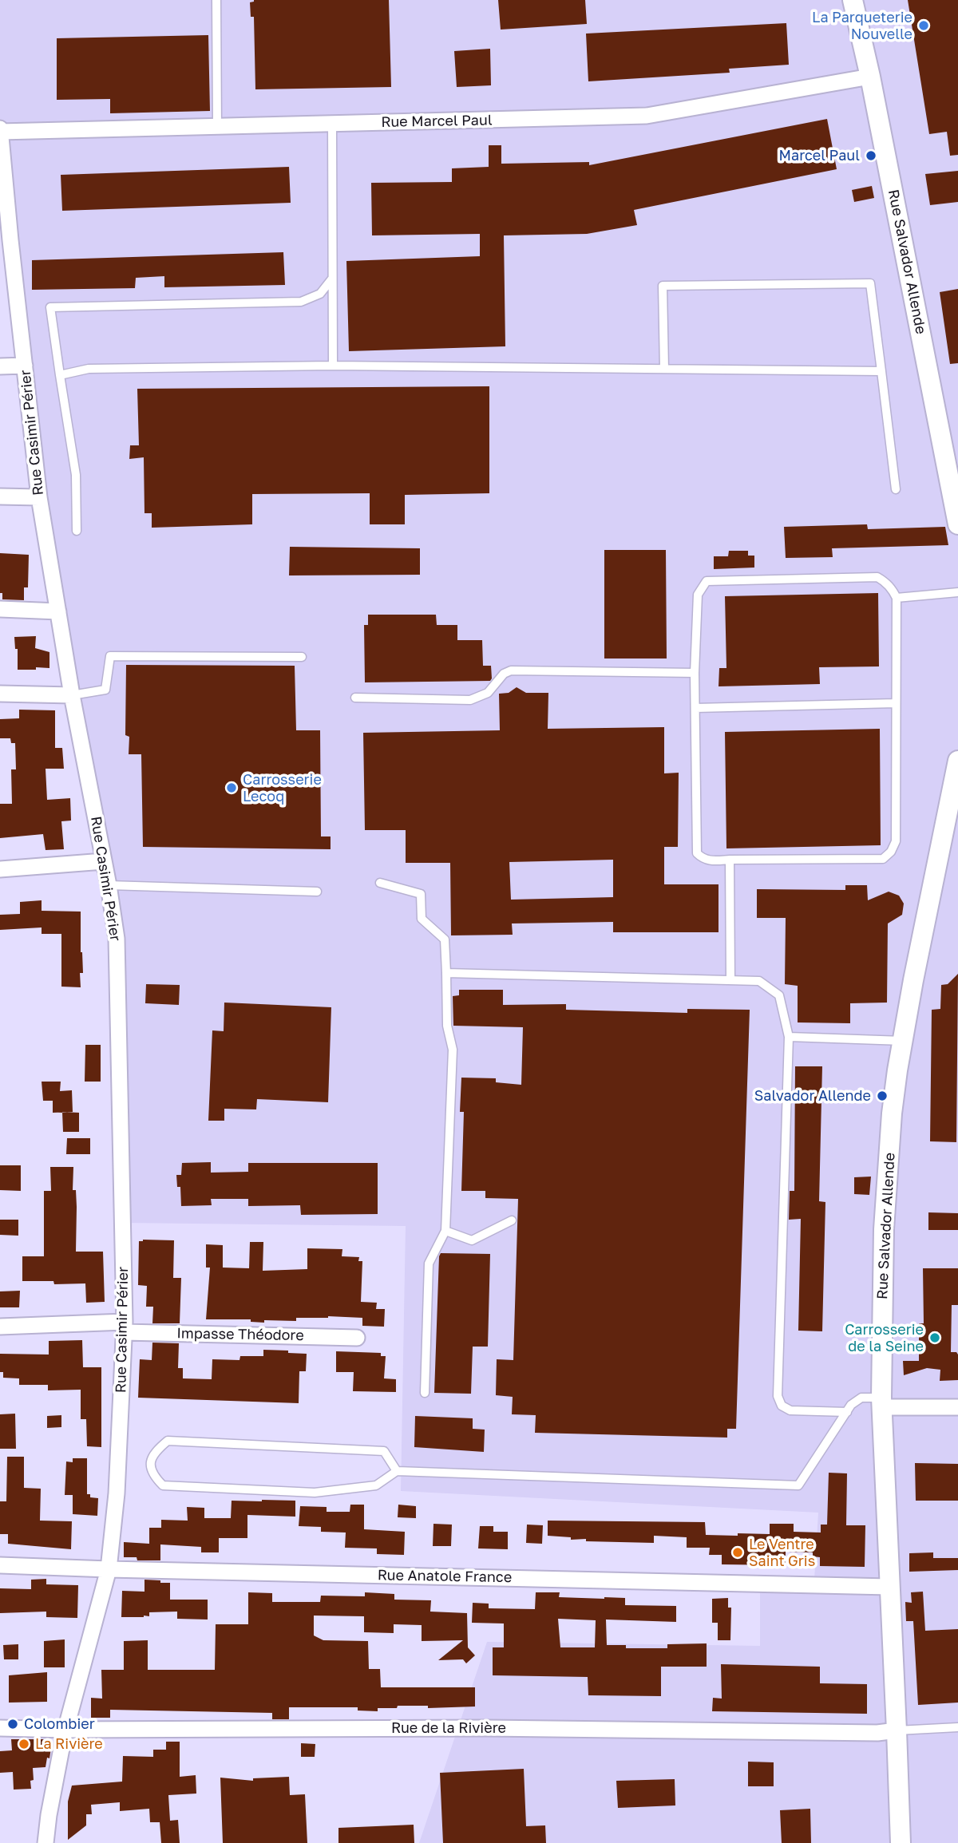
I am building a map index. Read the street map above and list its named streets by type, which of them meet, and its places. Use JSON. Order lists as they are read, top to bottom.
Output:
{
  "streets": {
    "street": [
      "Rue Marcel Paul",
      "Rue Salvador Allende",
      "Rue Casimir Périer",
      "Impasse Théodore",
      "Rue Anatole France",
      "Rue de la Rivière"
    ]
  },
  "crossings": [
    ["Rue Marcel Paul", "Rue Salvador Allende"],
    ["Rue Marcel Paul", "Rue Casimir Périer"],
    ["Rue Salvador Allende", "Rue Anatole France"],
    ["Rue Salvador Allende", "Rue de la Rivière"],
    ["Rue Casimir Périer", "Impasse Théodore"],
    ["Rue Casimir Périer", "Rue Anatole France"],
    ["Rue Casimir Périer", "Rue de la Rivière"]
  ],
  "places": [
    "La Parqueterie Nouvelle",
    "Marcel Paul",
    "Carrosserie Lecoq",
    "Salvador Allende",
    "Carrosserie de la Seine",
    "Le Ventre Saint Gris",
    "Colombier",
    "La Rivière"
  ]
}
